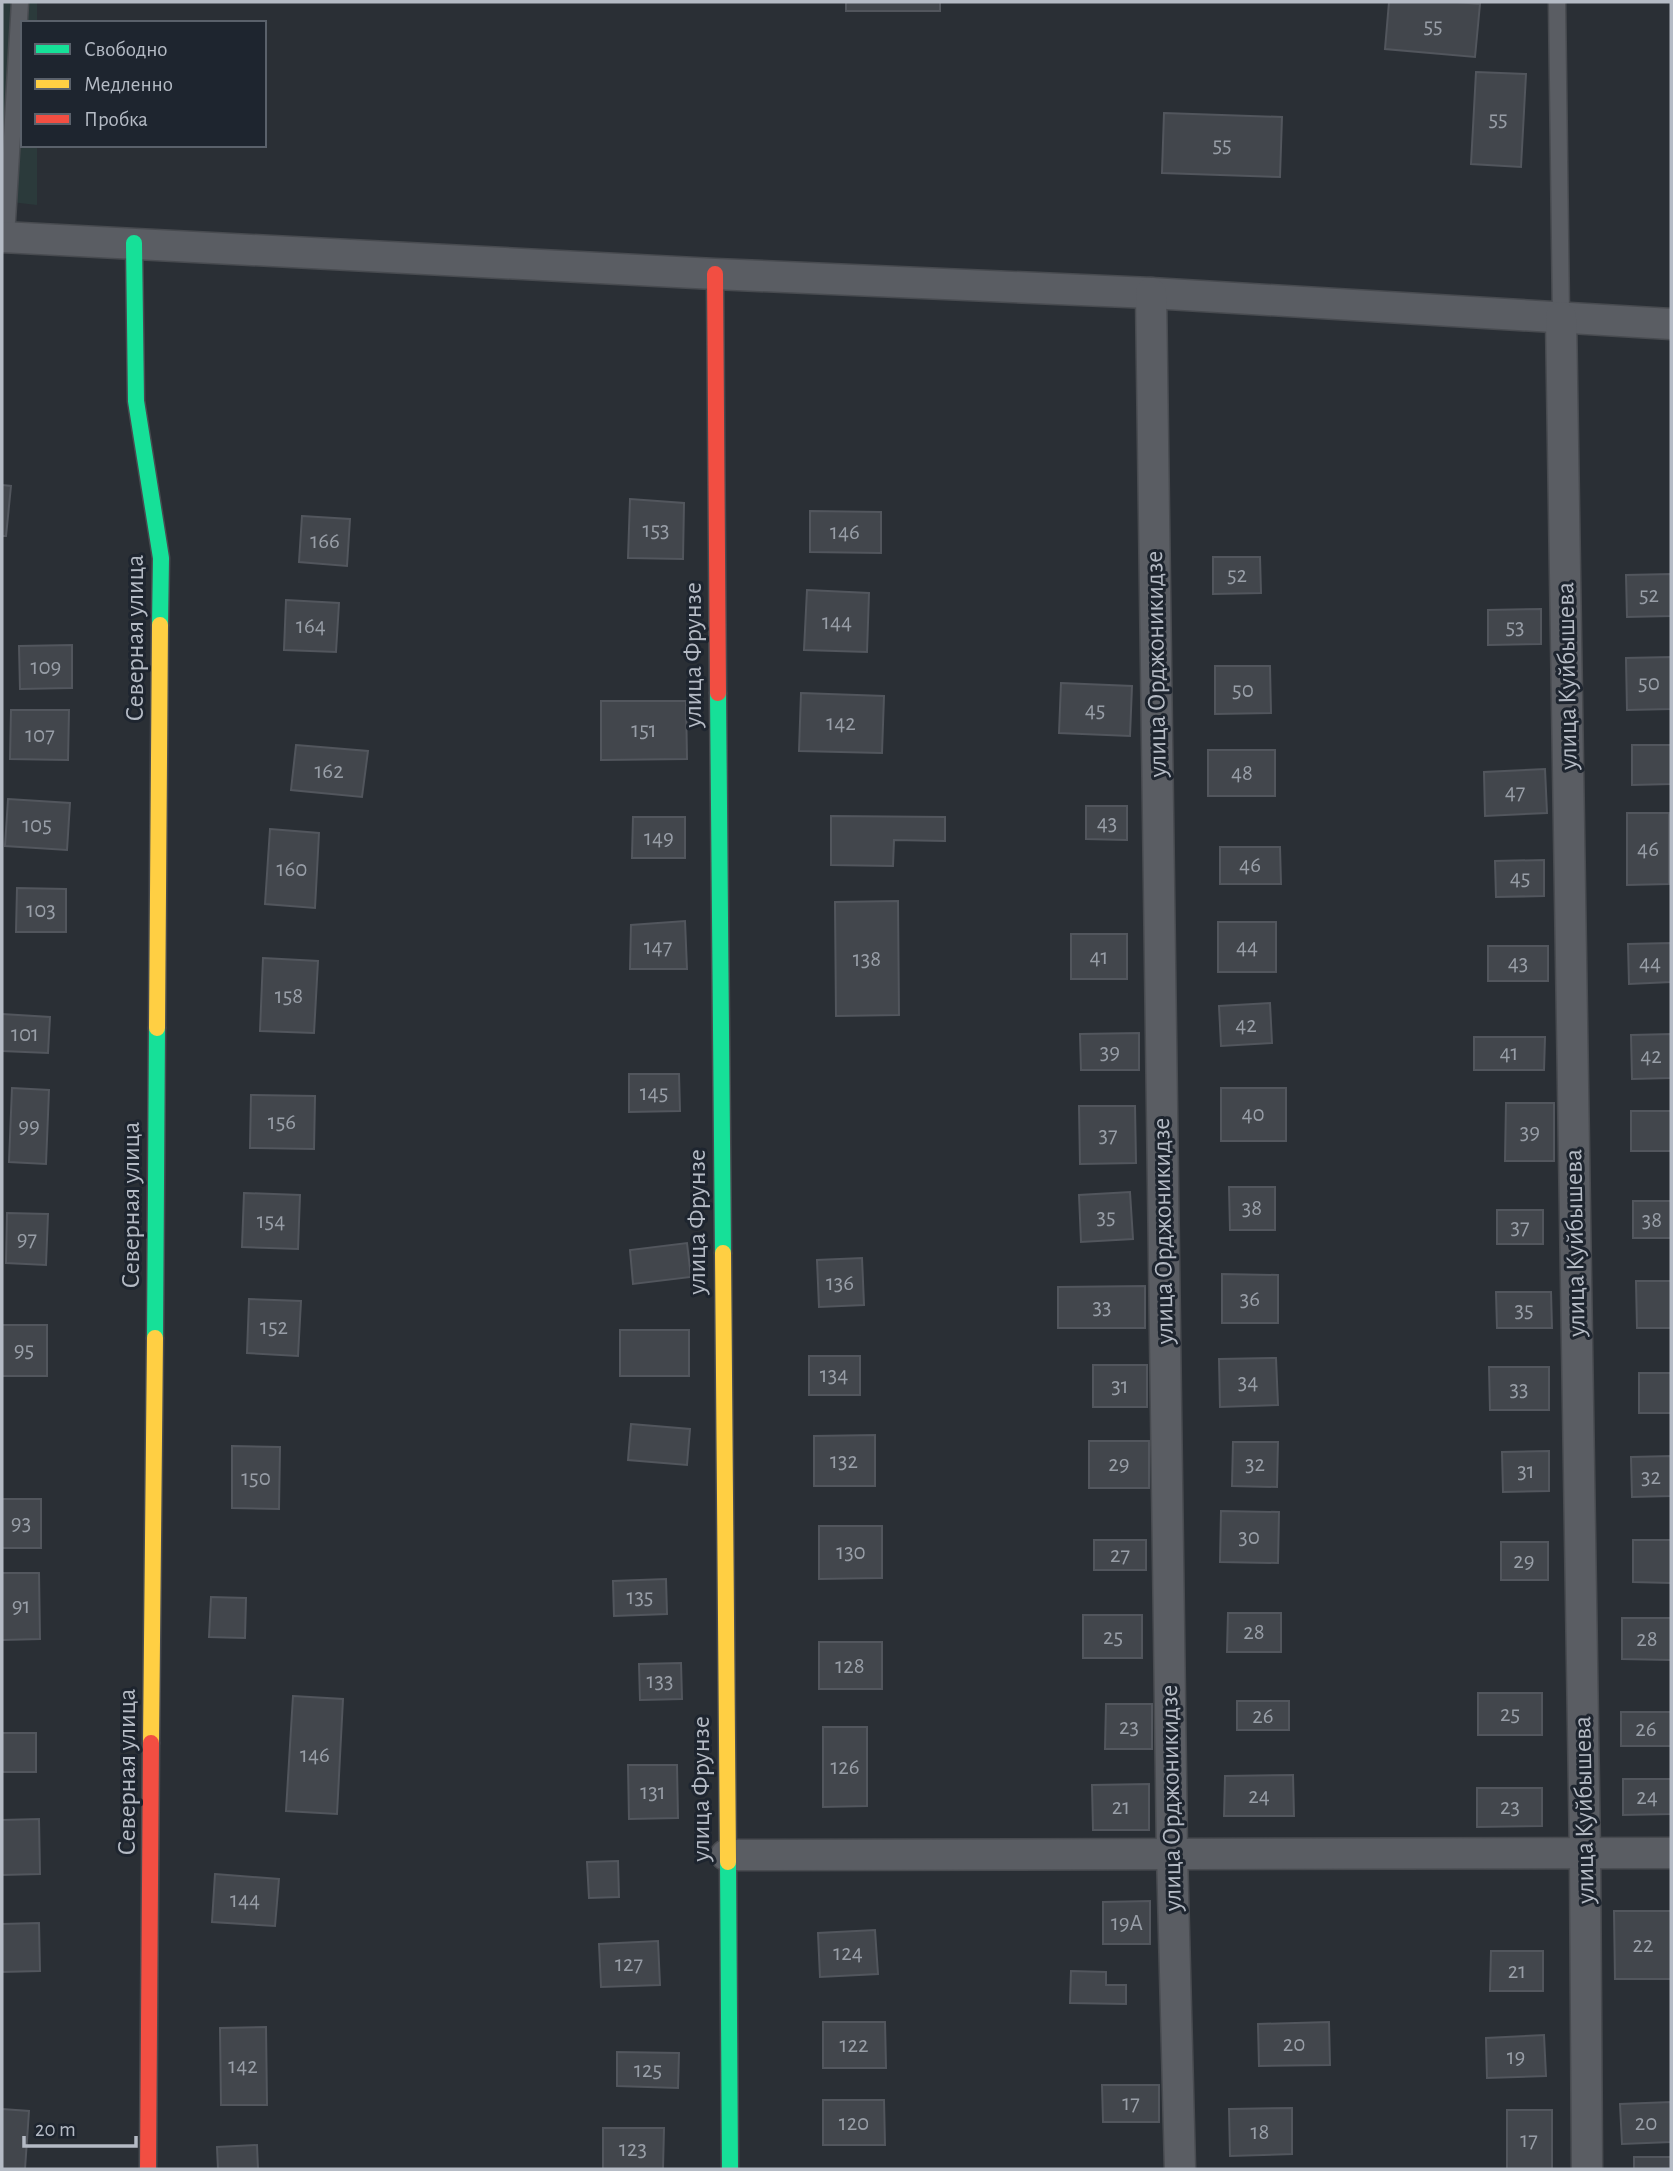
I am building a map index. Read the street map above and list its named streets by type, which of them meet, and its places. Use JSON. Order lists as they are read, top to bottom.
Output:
{
  "streets": {
    "street": [
      "Северная улица",
      "улица Фрунзе",
      "улица Орджоникидзе",
      "улица Куйбышева"
    ]
  },
  "house_numbers": [
    "55",
    "55",
    "55",
    "153",
    "146",
    "166",
    "52",
    "52",
    "144",
    "164",
    "53",
    "109",
    "50",
    "50",
    "45",
    "142",
    "151",
    "107",
    "162",
    "48",
    "47",
    "43",
    "105",
    "149",
    "46",
    "46",
    "160",
    "45",
    "103",
    "147",
    "44",
    "41",
    "138",
    "43",
    "44",
    "158",
    "42",
    "101",
    "39",
    "41",
    "42",
    "145",
    "40",
    "156",
    "99",
    "39",
    "37",
    "38",
    "35",
    "38",
    "154",
    "37",
    "97",
    "136",
    "36",
    "33",
    "35",
    "152",
    "95",
    "134",
    "34",
    "31",
    "33",
    "132",
    "29",
    "32",
    "31",
    "32",
    "150",
    "93",
    "30",
    "130",
    "27",
    "29",
    "135",
    "91",
    "28",
    "25",
    "28",
    "128",
    "133",
    "25",
    "26",
    "23",
    "26",
    "146",
    "126",
    "131",
    "24",
    "24",
    "21",
    "23",
    "144",
    "19А",
    "22",
    "124",
    "127",
    "21",
    "20",
    "122",
    "19",
    "142",
    "125",
    "17",
    "120",
    "20",
    "18",
    "17",
    "123"
  ],
  "legend": ["Свободно", "Медленно", "Пробка"],
  "scale_bar": "20 m"
}
